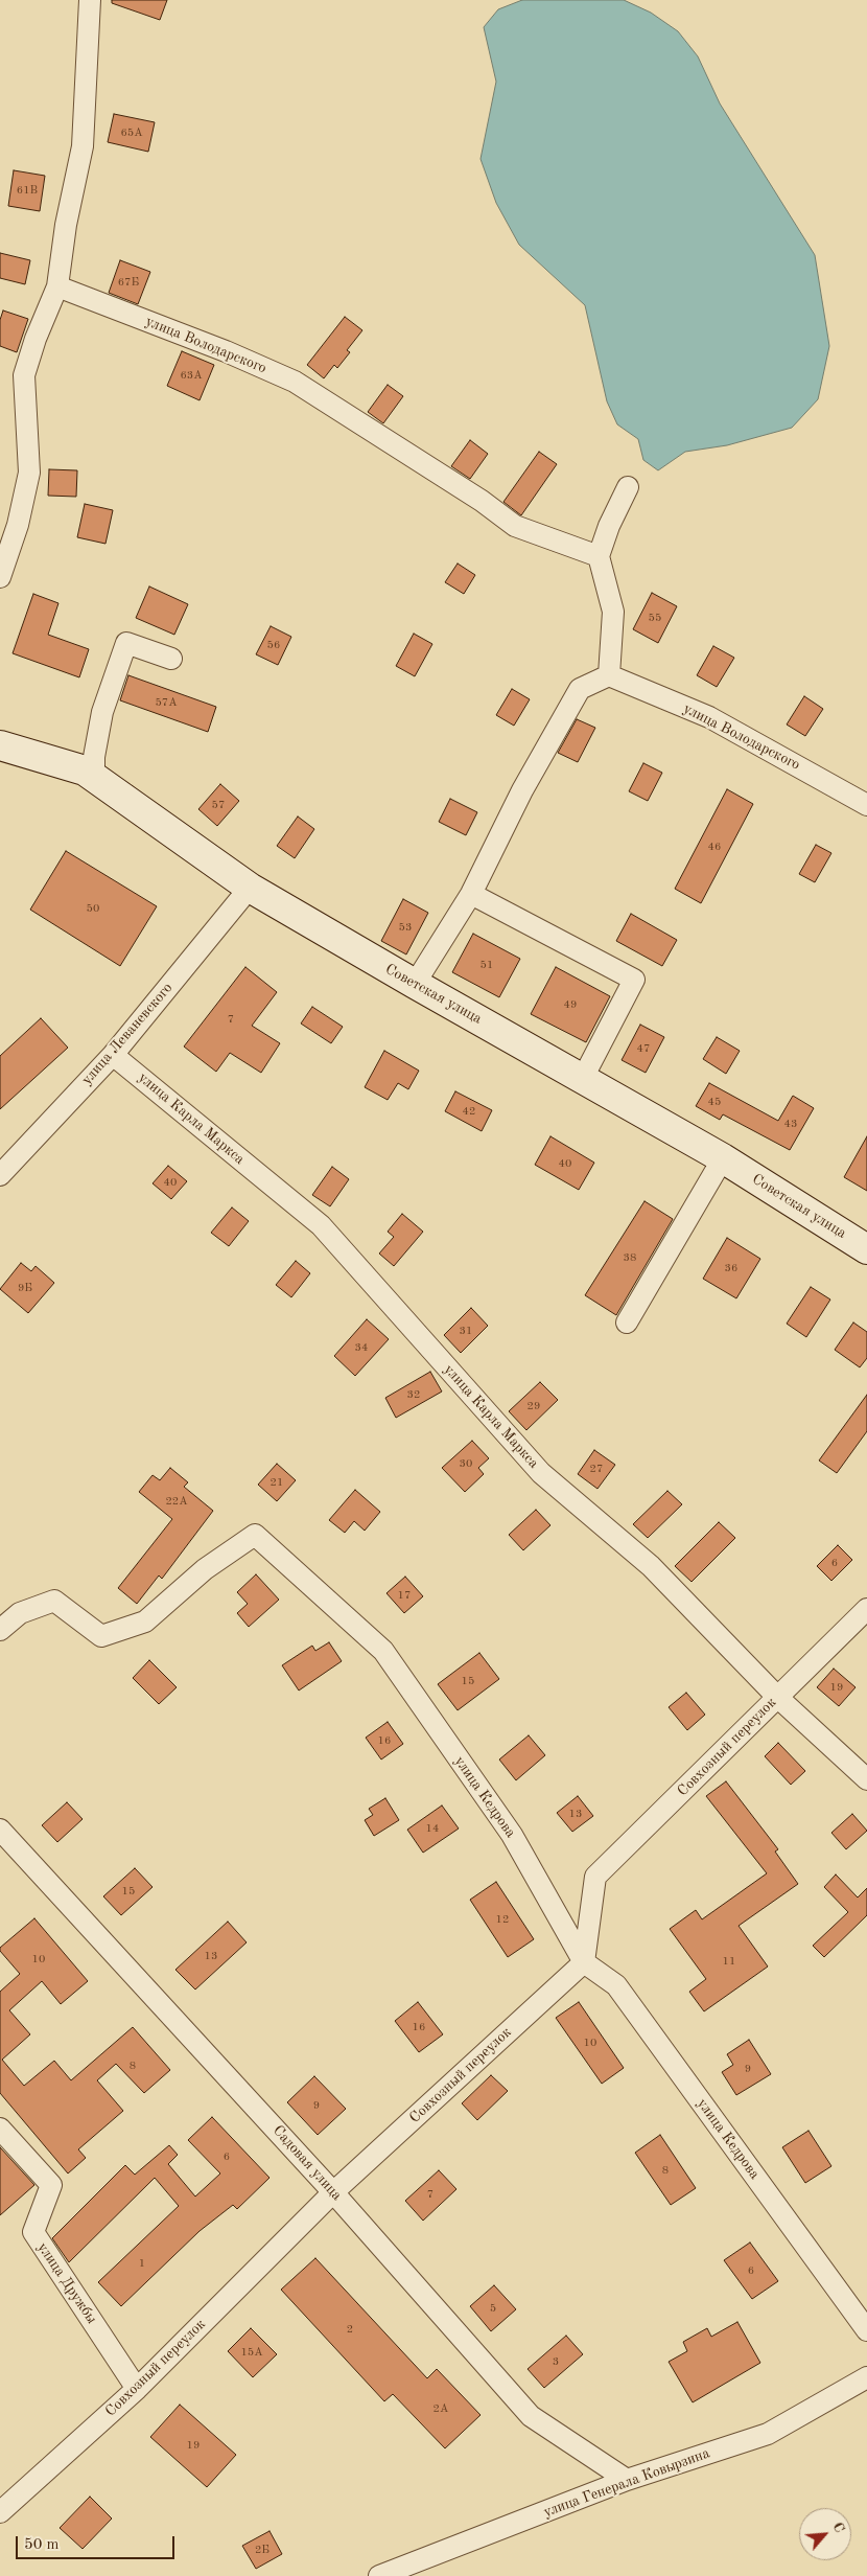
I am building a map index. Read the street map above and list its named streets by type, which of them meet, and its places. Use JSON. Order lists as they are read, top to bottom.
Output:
{
  "streets": {
    "street": [
      "улица Володарского",
      "Советская улица",
      "улица Леваневского",
      "улица Карла Маркса",
      "Совхозный переулок",
      "улица Кедрова",
      "Садовая улица",
      "улица Дружбы",
      "улица Генерала Ковырзина"
    ]
  },
  "crossings": [
    ["Советская улица", "улица Леваневского"],
    ["улица Леваневского", "улица Карла Маркса"],
    ["улица Карла Маркса", "Совхозный переулок"],
    ["Совхозный переулок", "улица Кедрова"],
    ["Совхозный переулок", "Садовая улица"],
    ["Совхозный переулок", "улица Дружбы"],
    ["Садовая улица", "улица Генерала Ковырзина"]
  ],
  "house_numbers": [
    "65А",
    "61В",
    "67Б",
    "63А",
    "55",
    "56",
    "57А",
    "57",
    "46",
    "50",
    "53",
    "51",
    "49",
    "7",
    "47",
    "45",
    "42",
    "43",
    "40",
    "40",
    "38",
    "36",
    "9Б",
    "31",
    "34",
    "32",
    "29",
    "30",
    "27",
    "21",
    "22А",
    "6",
    "17",
    "15",
    "19",
    "16",
    "13",
    "14",
    "15",
    "12",
    "13",
    "10",
    "11",
    "16",
    "10",
    "8",
    "9",
    "9",
    "6",
    "8",
    "7",
    "1",
    "6",
    "5",
    "2",
    "15А",
    "3",
    "2А",
    "19",
    "2Б"
  ],
  "scale_bar": "50 m",
  "north": "top right"
}
